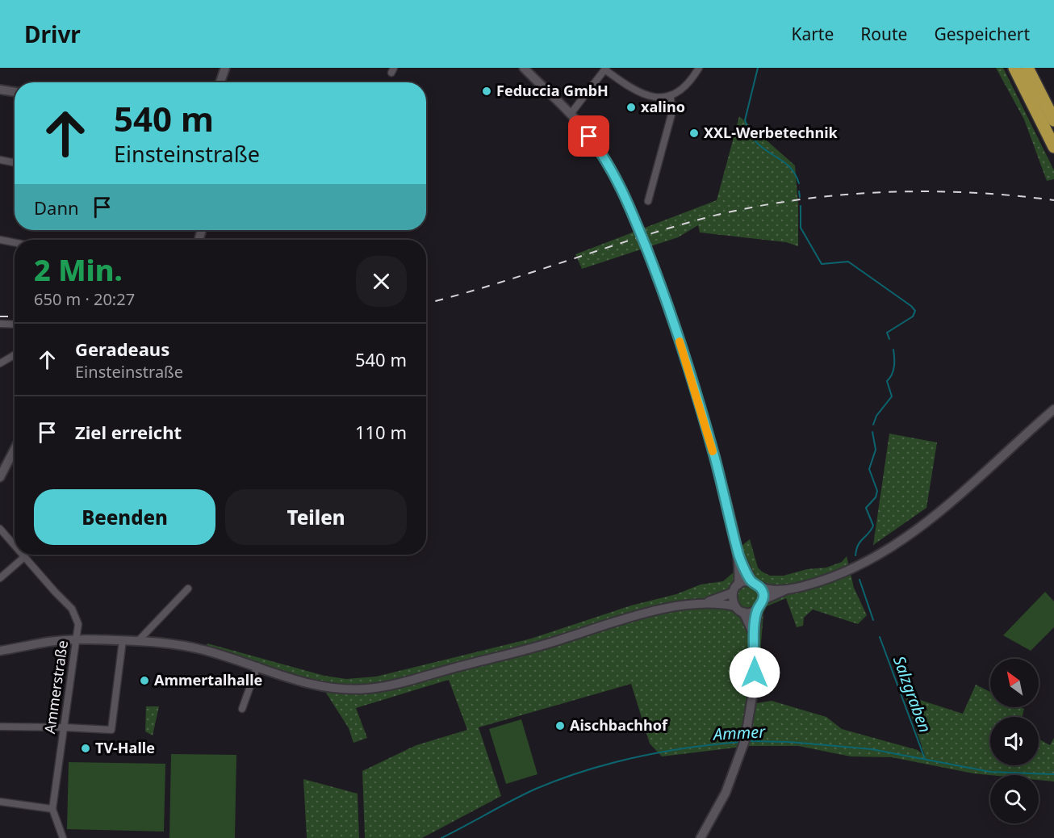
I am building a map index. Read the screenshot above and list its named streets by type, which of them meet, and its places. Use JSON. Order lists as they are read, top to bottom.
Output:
{
  "streets": {
    "street": ["Ammerstraße"]
  },
  "water": ["Salzgraben", "Ammer"],
  "places": [
    "Feduccia GmbH",
    "xalino",
    "XXL-Werbetechnik",
    "Ammertalhalle",
    "Aischbachhof",
    "TV-Halle"
  ],
  "north": "top left",
  "page": {
    "header": "Drivr",
    "nav": ["Karte", "Route", "Gespeichert"],
    "turn": ["540 m", "Einsteinstraße"],
    "then": "Dann",
    "heading": ["2 Min.", "650 m · 20:27"],
    "list": [
      {
        "name": "Geradeaus",
        "note": "Einsteinstraße",
        "value": "540 m"
      },
      {
        "name": "Ziel erreicht",
        "value": "110 m"
      }
    ],
    "buttons": ["Beenden", "Teilen"]
  }
}
